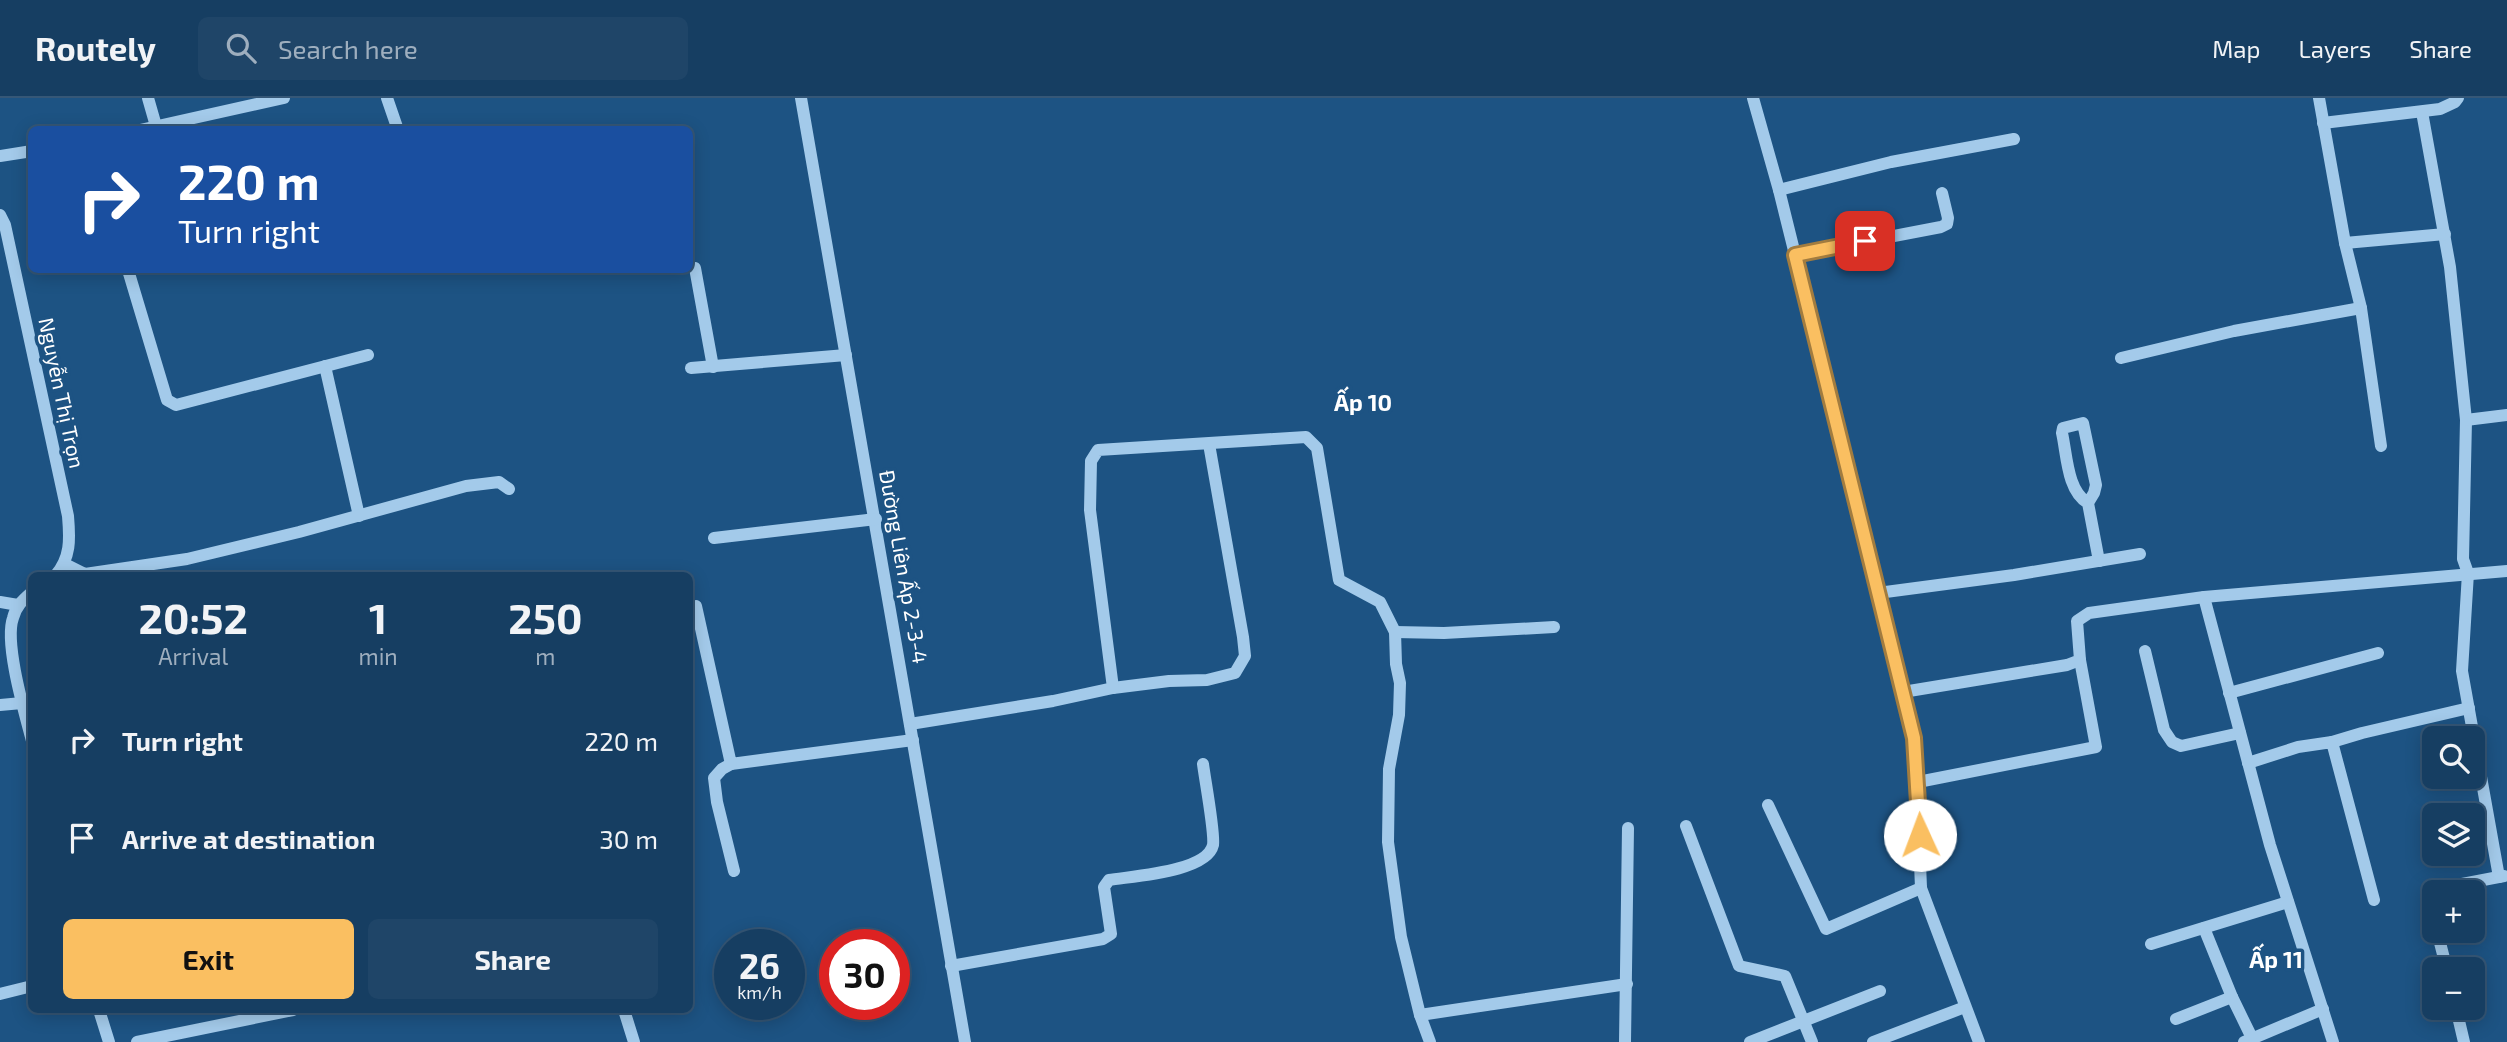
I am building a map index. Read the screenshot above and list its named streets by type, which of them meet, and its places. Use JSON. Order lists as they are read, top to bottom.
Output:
{
  "streets": {
    "street": ["Nguyễn Thị Trọn", "Đường Liên Ấp 2-3-4"]
  },
  "districts": ["Ấp 10", "Ấp 11"],
  "page": {
    "header": "Routely",
    "search": "Search here",
    "nav": ["Map", "Layers", "Share"],
    "turn": ["220 m", "Turn right"],
    "eta": [
      "20:52",
      "Arrival",
      "1",
      "min",
      "250",
      "m"
    ],
    "list": [
      {
        "name": "Turn right",
        "value": "220 m"
      },
      {
        "name": "Arrive at destination",
        "value": "30 m"
      }
    ],
    "map_buttons": ["+", "−"],
    "buttons": ["Exit", "Share"],
    "speed": "26 km/h",
    "limit": "30"
  }
}
